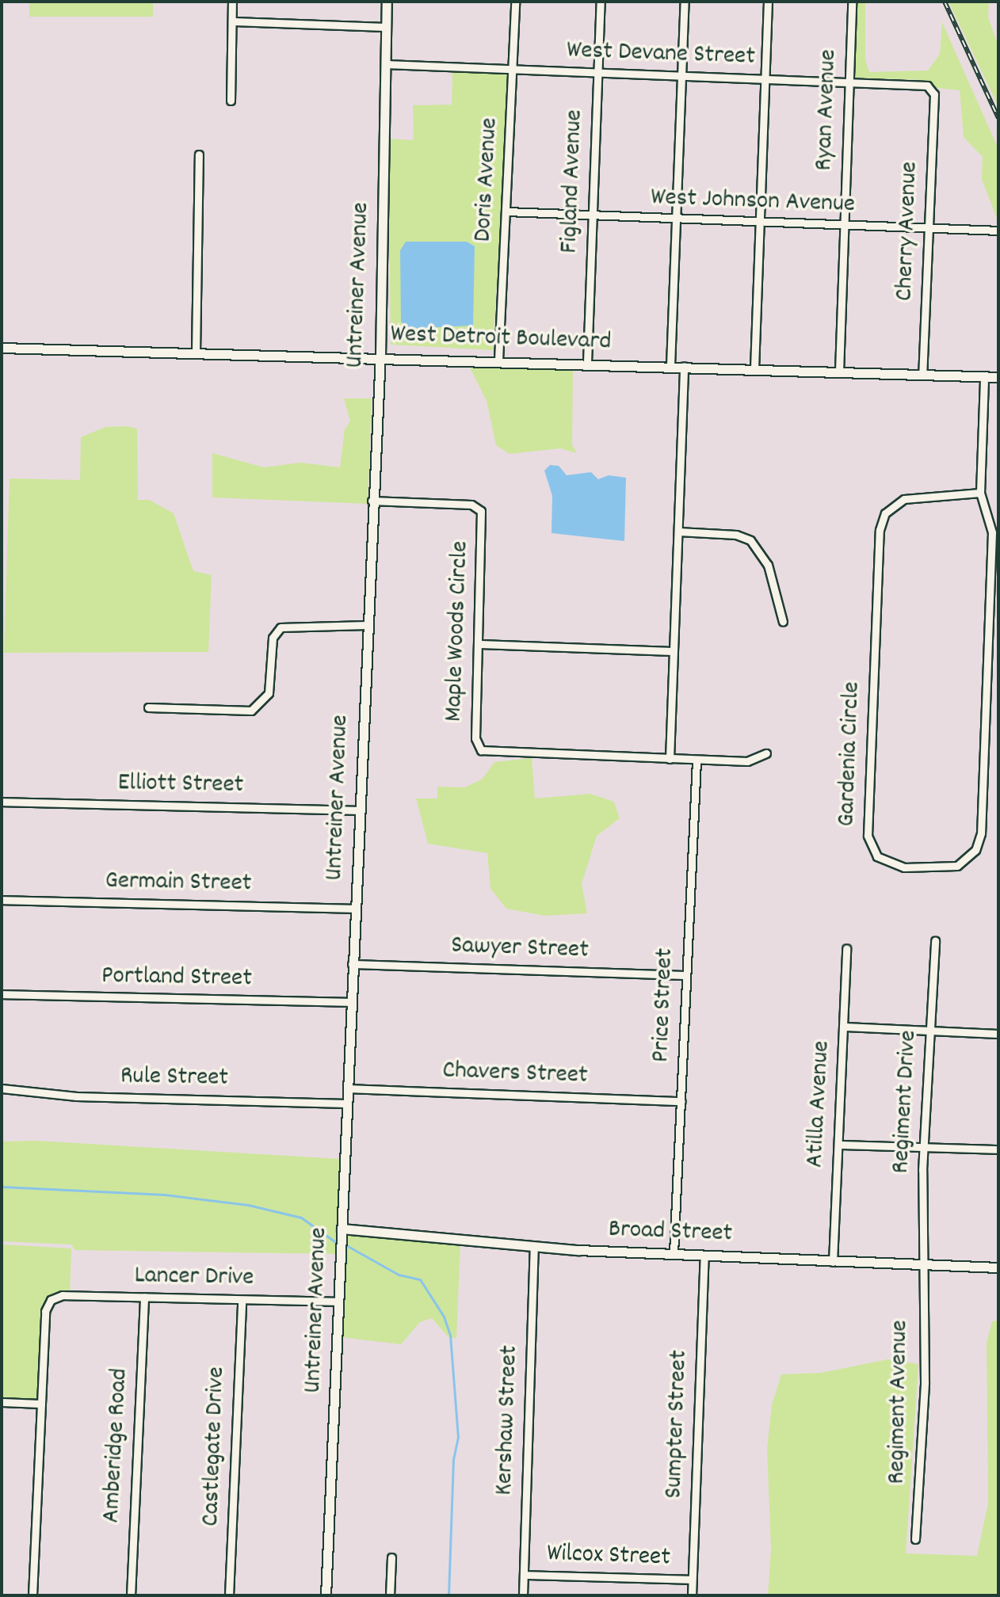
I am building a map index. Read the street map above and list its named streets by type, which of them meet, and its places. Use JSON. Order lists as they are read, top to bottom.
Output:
{
  "streets": {
    "street": [
      "West Devane Street",
      "Ryan Avenue",
      "Doris Avenue",
      "Figland Avenue",
      "West Johnson Avenue",
      "Cherry Avenue",
      "Untreiner Avenue",
      "West Detroit Boulevard",
      "Maple Woods Circle",
      "Gardenia Circle",
      "Elliott Street",
      "Germain Street",
      "Sawyer Street",
      "Portland Street",
      "Price Street",
      "Chavers Street",
      "Rule Street",
      "Regiment Drive",
      "Atilla Avenue",
      "Broad Street",
      "Lancer Drive",
      "Regiment Avenue",
      "Kershaw Street",
      "Sumpter Street",
      "Amberidge Road",
      "Castlegate Drive",
      "Wilcox Street"
    ]
  },
  "crossings": [
    ["West Devane Street", "Ryan Avenue"],
    ["West Devane Street", "Doris Avenue"],
    ["West Devane Street", "Figland Avenue"],
    ["West Devane Street", "Cherry Avenue"],
    ["West Devane Street", "Untreiner Avenue"],
    ["Ryan Avenue", "West Johnson Avenue"],
    ["Ryan Avenue", "West Detroit Boulevard"],
    ["Doris Avenue", "West Johnson Avenue"],
    ["Doris Avenue", "West Detroit Boulevard"],
    ["Figland Avenue", "West Johnson Avenue"],
    ["Figland Avenue", "West Detroit Boulevard"],
    ["West Johnson Avenue", "Cherry Avenue"],
    ["Cherry Avenue", "West Detroit Boulevard"],
    ["Untreiner Avenue", "West Detroit Boulevard"],
    ["Untreiner Avenue", "Maple Woods Circle"],
    ["Untreiner Avenue", "Elliott Street"],
    ["Untreiner Avenue", "Germain Street"],
    ["Untreiner Avenue", "Sawyer Street"],
    ["Untreiner Avenue", "Portland Street"],
    ["Untreiner Avenue", "Chavers Street"],
    ["Untreiner Avenue", "Rule Street"],
    ["Untreiner Avenue", "Broad Street"],
    ["Untreiner Avenue", "Lancer Drive"],
    ["West Detroit Boulevard", "Gardenia Circle"],
    ["Maple Woods Circle", "Price Street"],
    ["Sawyer Street", "Price Street"],
    ["Price Street", "Chavers Street"],
    ["Price Street", "Broad Street"],
    ["Regiment Drive", "Broad Street"],
    ["Regiment Drive", "Regiment Avenue"],
    ["Atilla Avenue", "Broad Street"],
    ["Broad Street", "Regiment Avenue"],
    ["Broad Street", "Kershaw Street"],
    ["Broad Street", "Sumpter Street"],
    ["Lancer Drive", "Amberidge Road"],
    ["Lancer Drive", "Castlegate Drive"],
    ["Kershaw Street", "Wilcox Street"],
    ["Sumpter Street", "Wilcox Street"]
  ]
}
